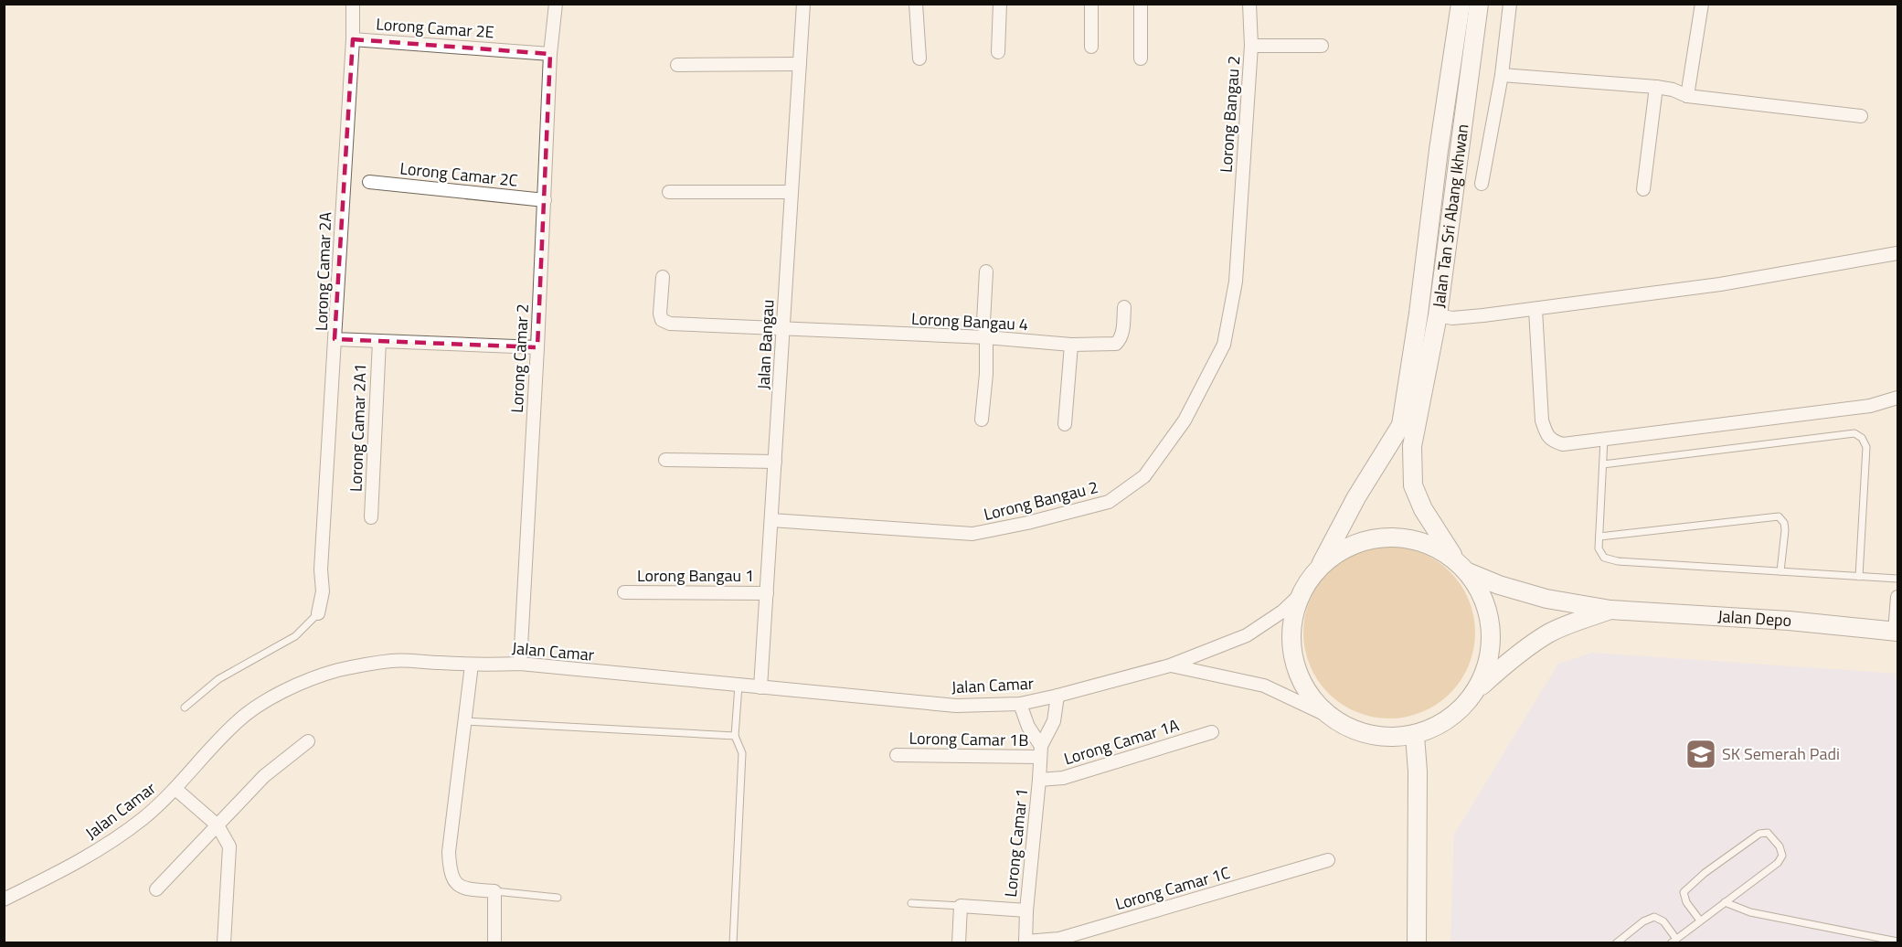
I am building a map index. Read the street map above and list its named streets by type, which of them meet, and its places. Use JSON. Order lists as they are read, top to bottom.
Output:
{
  "streets": {
    "street": [
      "Lorong Camar 2E",
      "Lorong Bangau 2",
      "Lorong Camar 2C",
      "Jalan Tan Sri Abang Ikhwan",
      "Lorong Camar 2A",
      "Lorong Bangau 4",
      "Jalan Bangau",
      "Lorong Camar 2",
      "Lorong Camar 2A1",
      "Lorong Bangau 1",
      "Jalan Depo",
      "Jalan Camar",
      "Lorong Camar 1B",
      "Lorong Camar 1A",
      "Lorong Camar 1",
      "Lorong Camar 1C"
    ]
  },
  "crossings": [
    ["Lorong Camar 2E", "Lorong Camar 2A"],
    ["Lorong Camar 2E", "Lorong Camar 2"],
    ["Lorong Bangau 2", "Jalan Bangau"],
    ["Lorong Camar 2C", "Lorong Camar 2"],
    ["Lorong Camar 2A", "Lorong Camar 2"],
    ["Lorong Camar 2A", "Lorong Camar 2A1"],
    ["Lorong Bangau 4", "Jalan Bangau"],
    ["Jalan Bangau", "Lorong Bangau 1"],
    ["Jalan Bangau", "Jalan Camar"],
    ["Lorong Camar 2", "Jalan Camar"],
    ["Jalan Camar", "Lorong Camar 1"],
    ["Lorong Camar 1B", "Lorong Camar 1"],
    ["Lorong Camar 1A", "Lorong Camar 1"],
    ["Lorong Camar 1", "Lorong Camar 1C"]
  ],
  "places": {
    "school or university": ["SK Semerah Padi"]
  }
}
